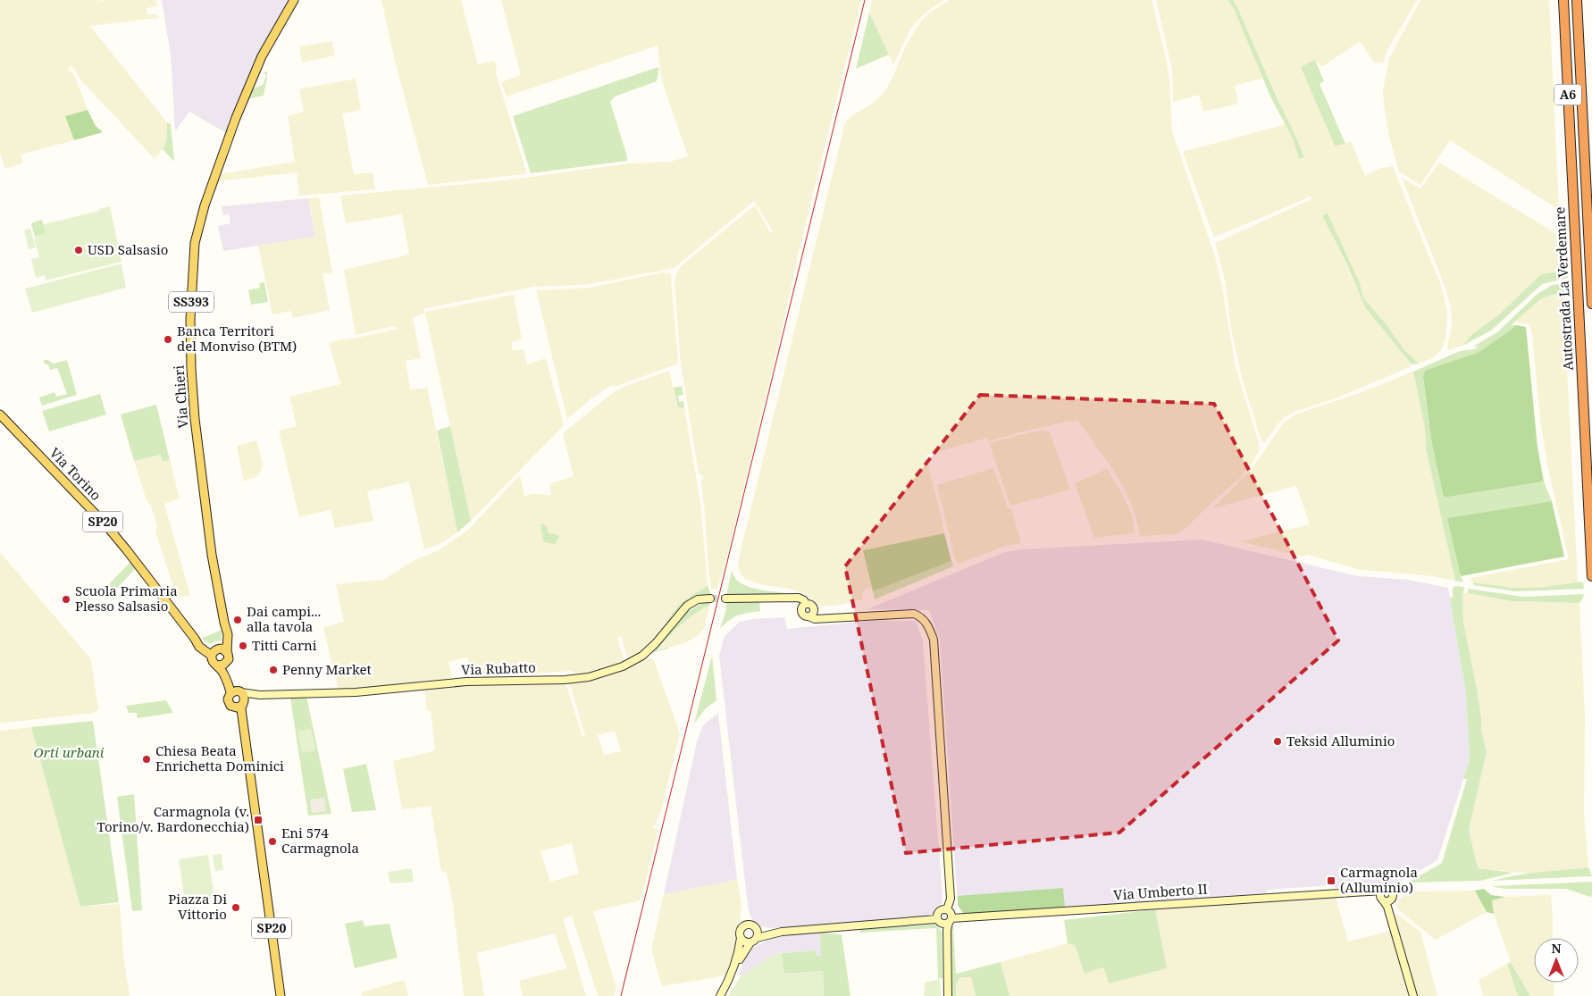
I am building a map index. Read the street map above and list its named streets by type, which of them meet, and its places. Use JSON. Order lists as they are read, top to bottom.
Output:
{
  "streets": {
    "highway": ["A6", "Autostrada La Verdemare"],
    "main road": [
      "SS393",
      "Via Chieri",
      "Via Torino",
      "SP20"
    ],
    "street": ["Via Rubatto", "Via Umberto II"]
  },
  "crossings": [
    ["Via Chieri", "Via Torino"],
    ["Via Chieri", "SP20"]
  ],
  "parks": ["Orti urbani"],
  "places": {
    "other": [
      "USD Salsasio",
      "Banca Territori del Monviso (BTM)",
      "Scuola Primaria Plesso Salsasio",
      "Dai campi... alla tavola",
      "Titti Carni",
      "Penny Market",
      "Teksid Alluminio",
      "Chiesa Beata Enrichetta Dominici",
      "Eni 574 Carmagnola",
      "Piazza Di Vittorio"
    ],
    "transit": ["Carmagnola (v. Torino/v. Bardonecchia)", "Carmagnola (Alluminio)"]
  },
  "north": "top"
}
